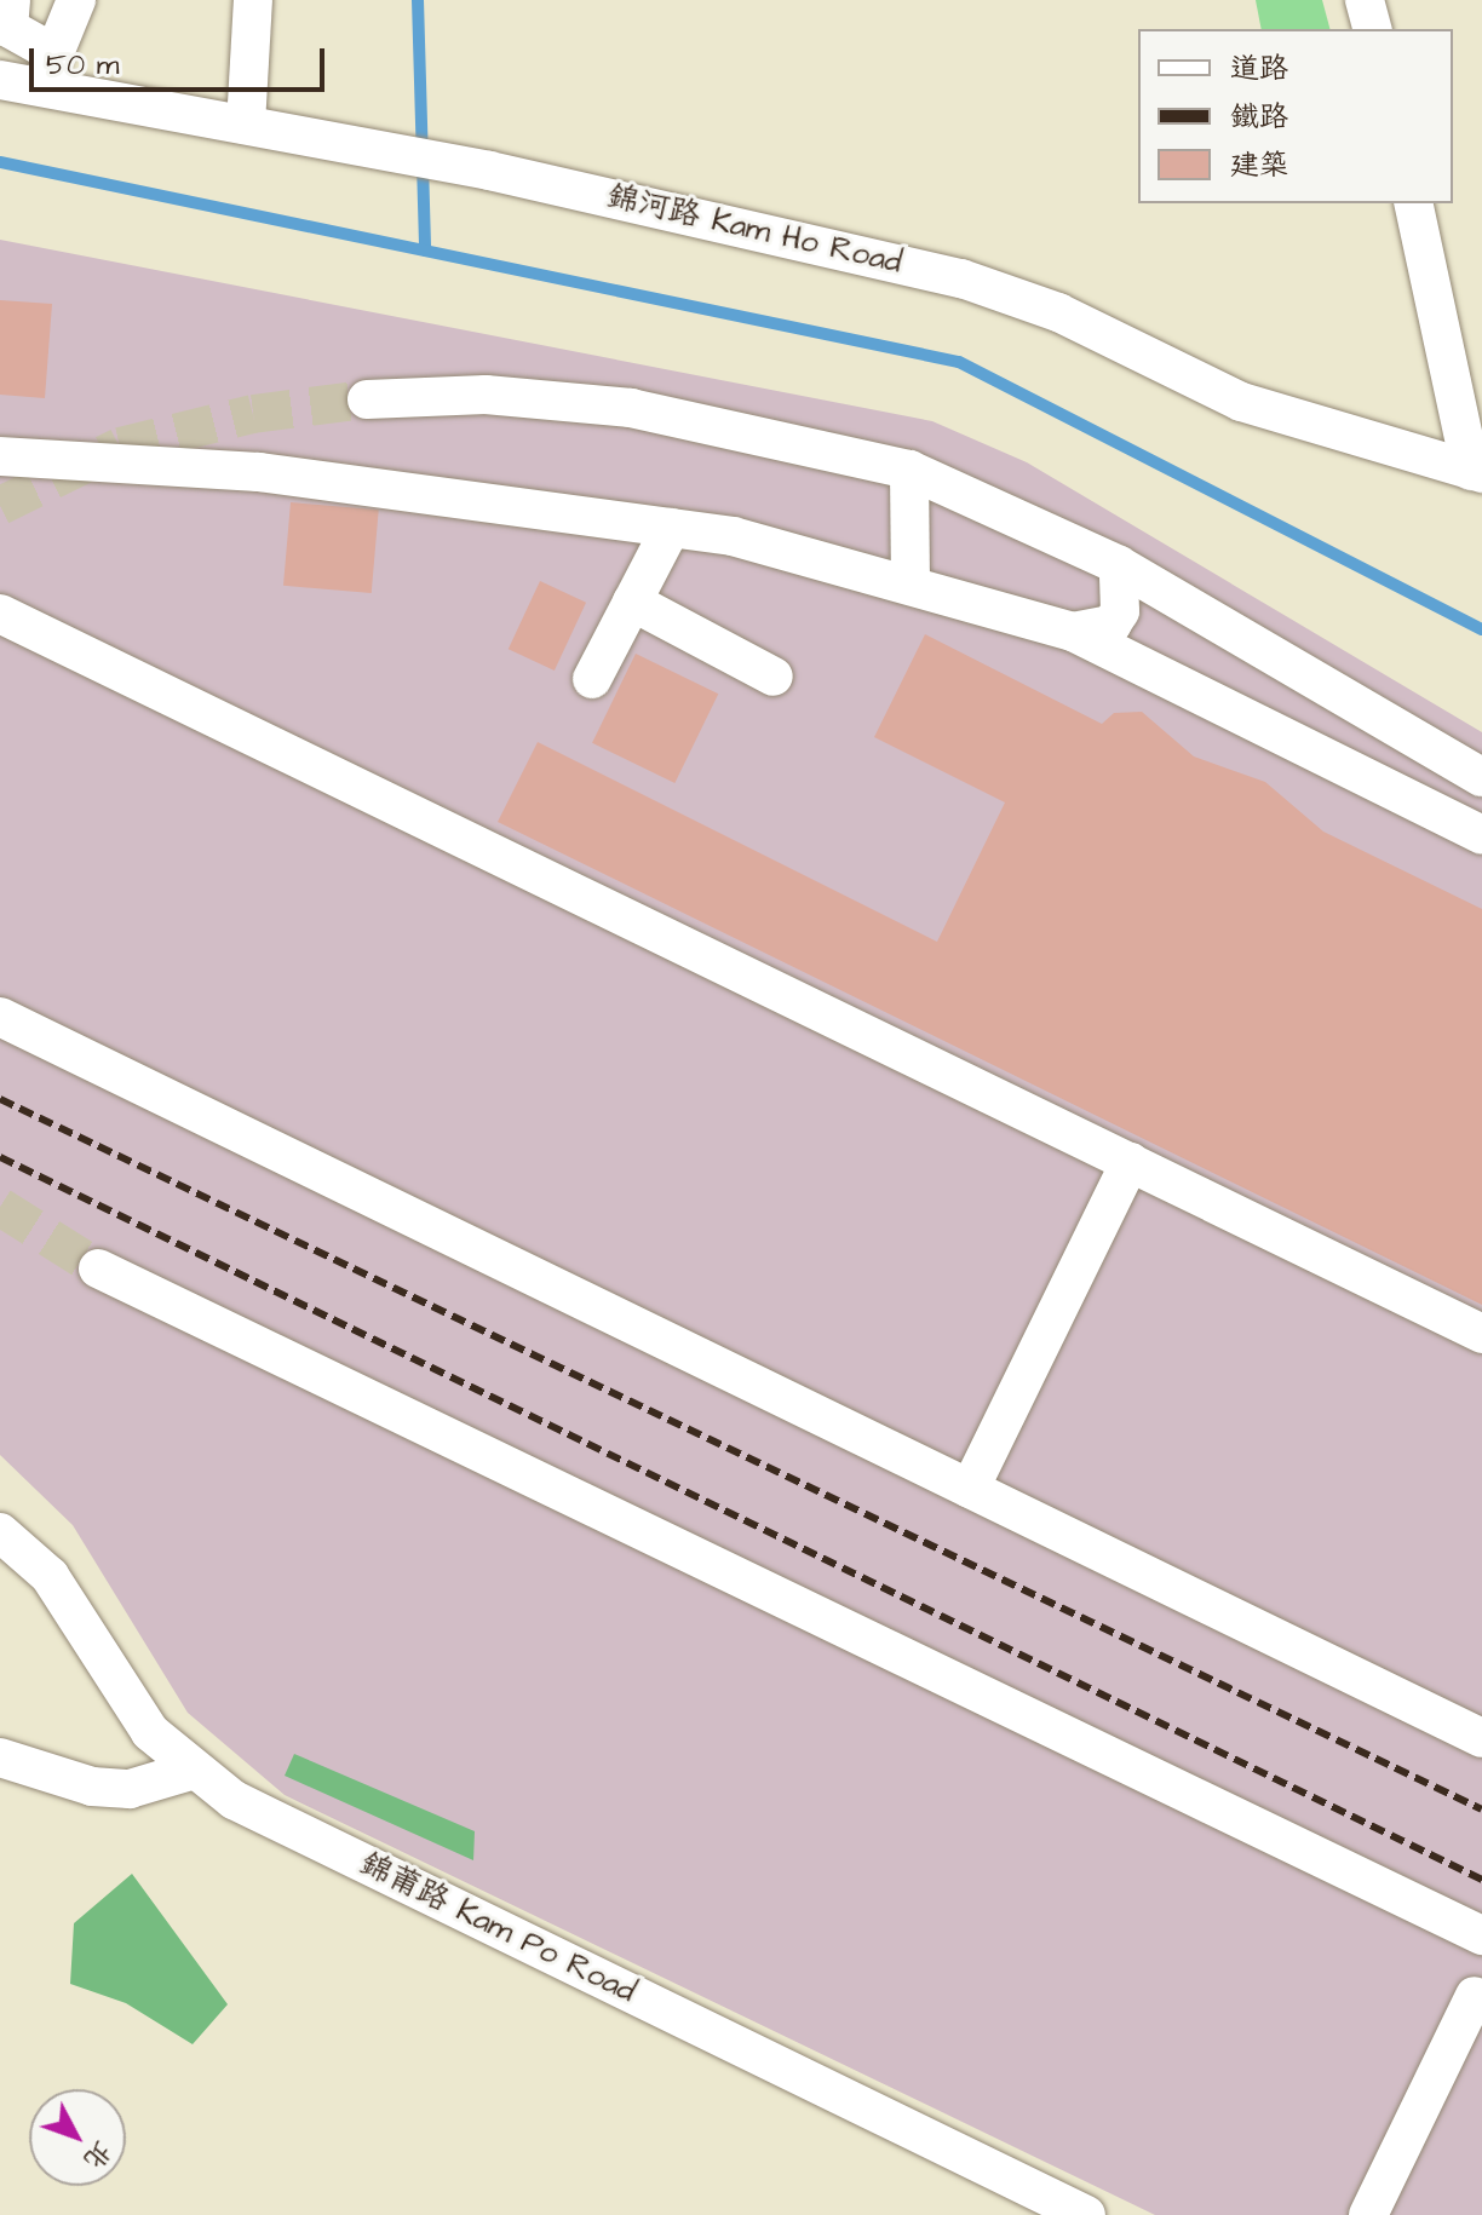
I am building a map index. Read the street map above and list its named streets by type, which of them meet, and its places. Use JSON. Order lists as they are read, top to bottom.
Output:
{
  "streets": {
    "street": ["錦河路 Kam Ho Road", "錦莆路 Kam Po Road"]
  },
  "legend": ["道路", "鐵路", "建築"],
  "scale_bar": "50 m",
  "north": "bottom right"
}
